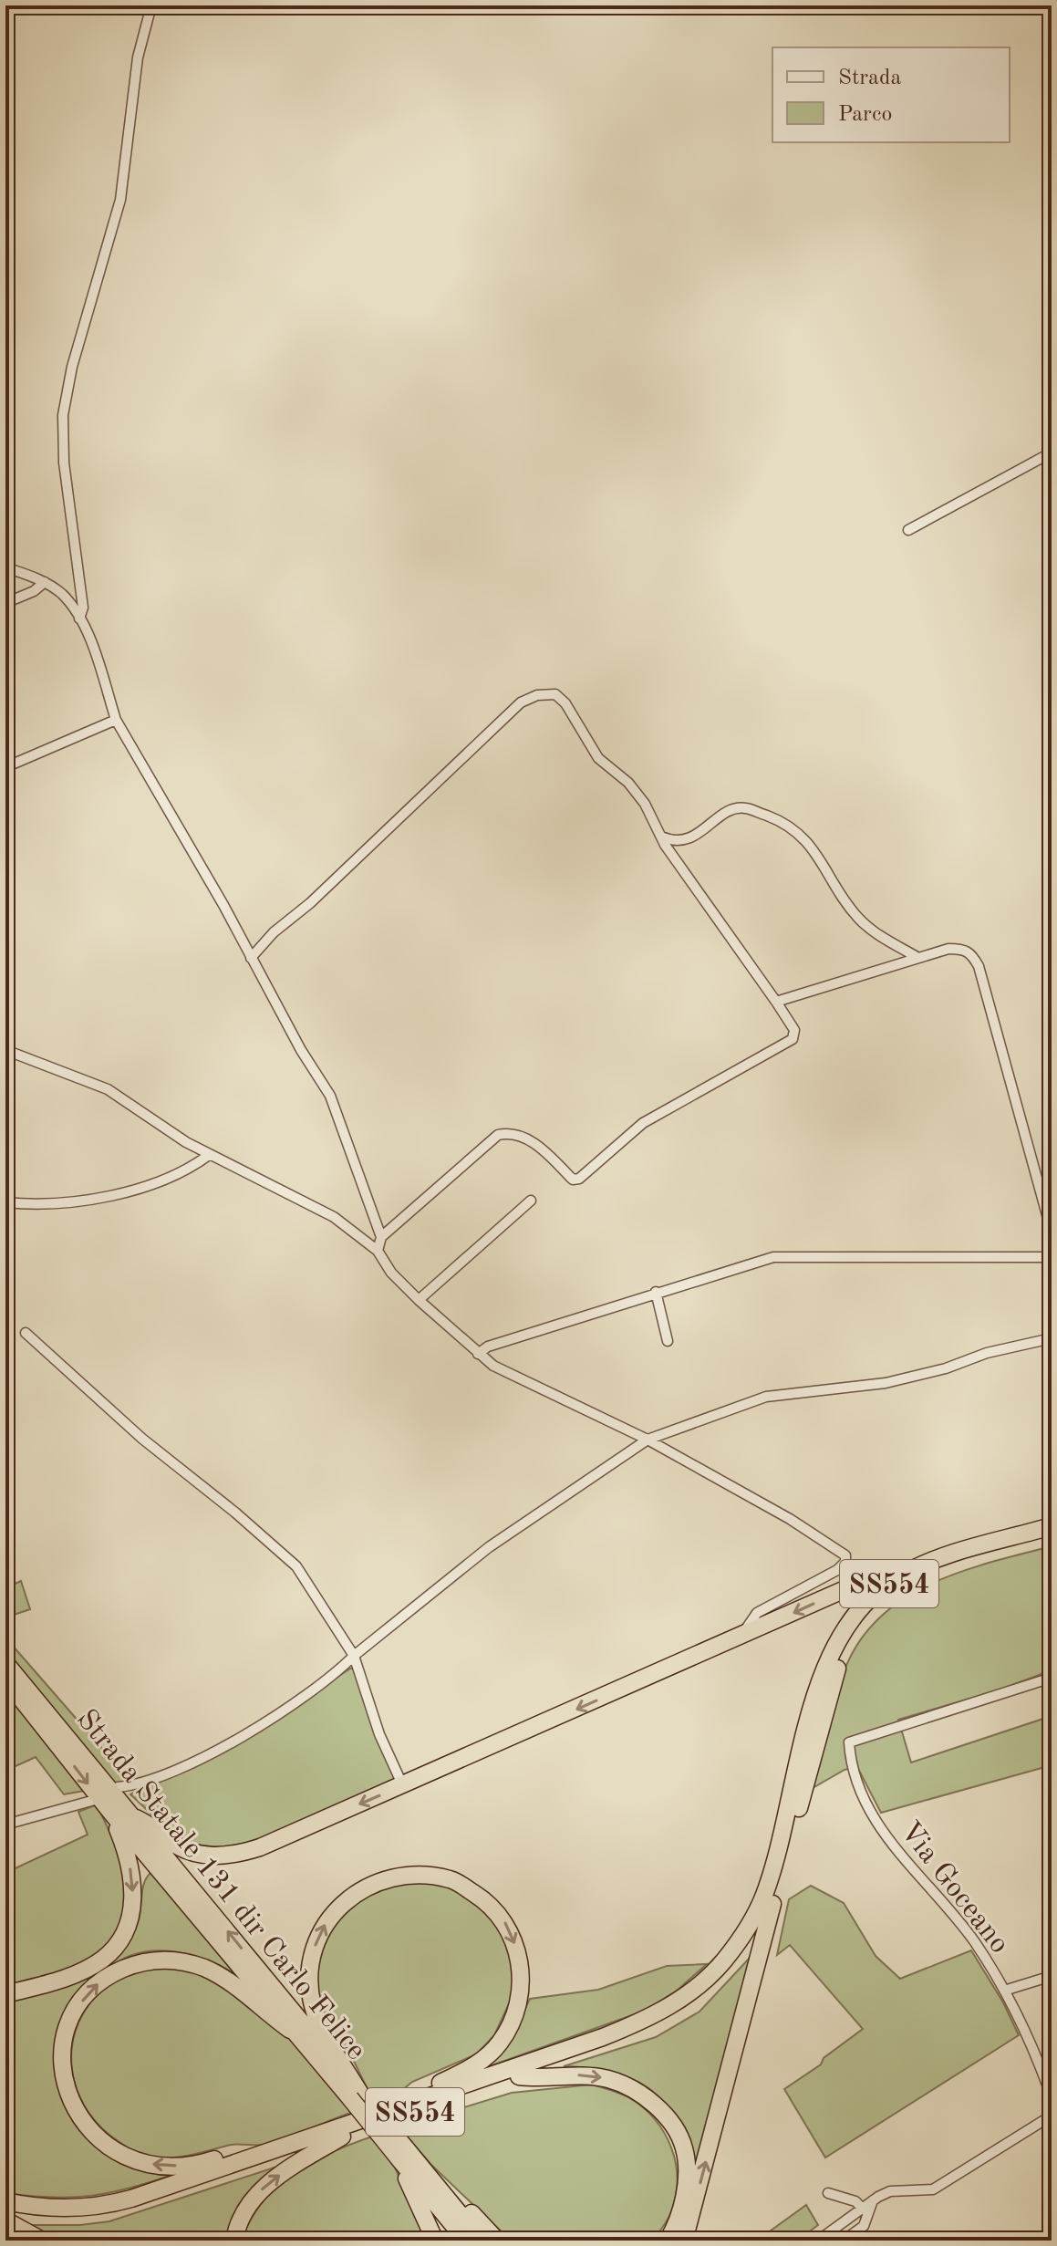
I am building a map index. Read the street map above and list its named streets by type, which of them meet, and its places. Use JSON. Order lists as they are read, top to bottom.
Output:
{
  "streets": {
    "highway": ["SS554", "Strada Statale 131 dir Carlo Felice"],
    "street": ["Via Goceano"]
  },
  "legend": ["Strada", "Parco"]
}
